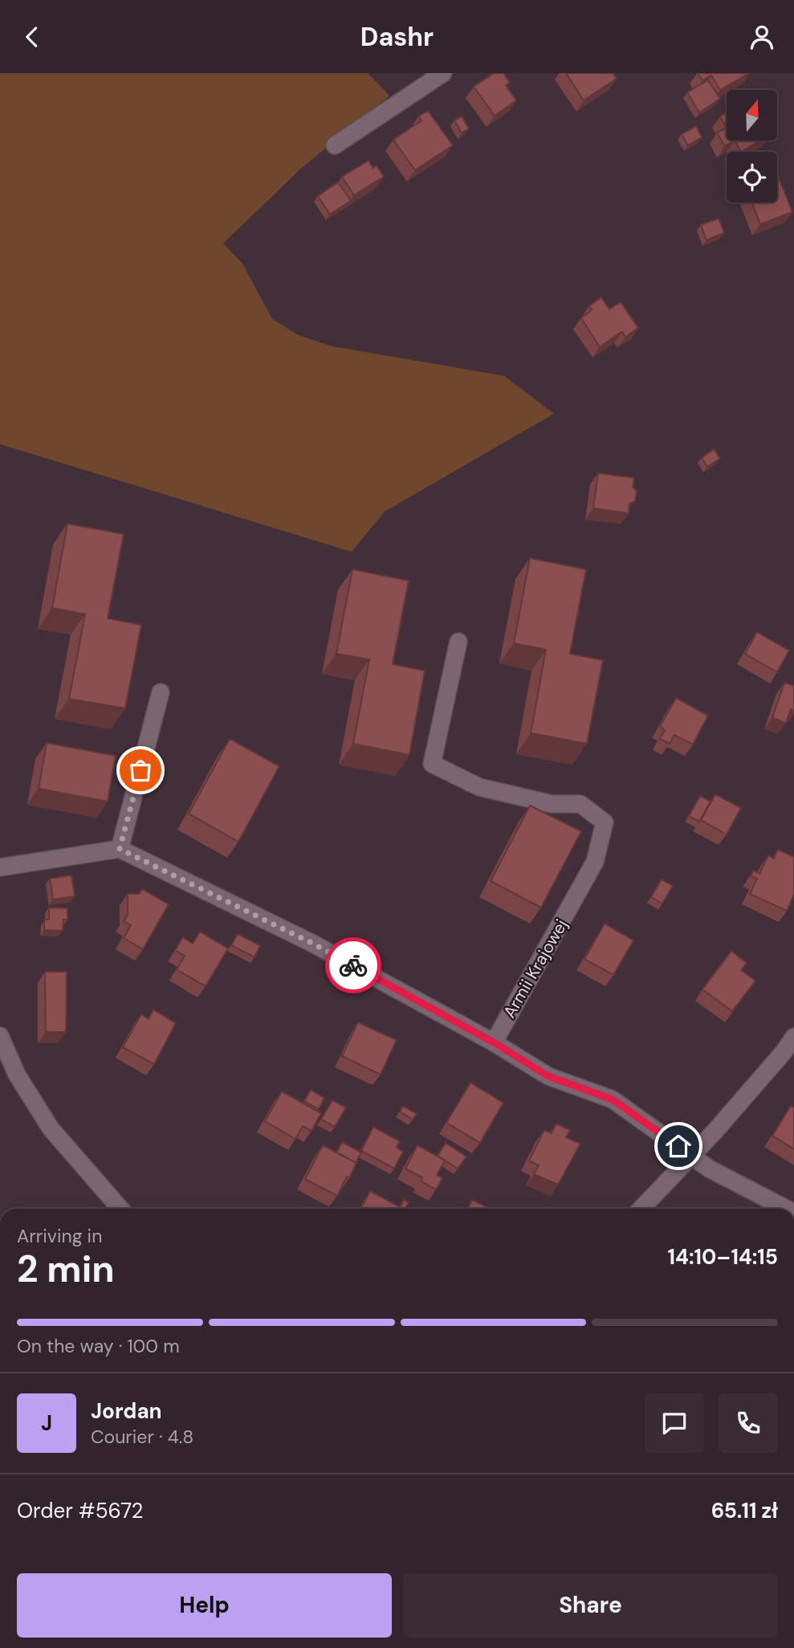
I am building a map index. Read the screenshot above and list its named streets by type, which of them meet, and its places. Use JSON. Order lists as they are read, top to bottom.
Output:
{
  "streets": {
    "street": ["Armii Krajowej"]
  },
  "north": "top",
  "page": {
    "header": "Dashr",
    "heading": ["2 min", "Arriving in", "14:10–14:15"],
    "panel": [
      "Jordan",
      "Courier · 4.8",
      "Order #5672",
      "65.11 zł"
    ],
    "bar": "On the way · 100 m",
    "round": "J",
    "buttons": ["Help", "Share"]
  }
}
